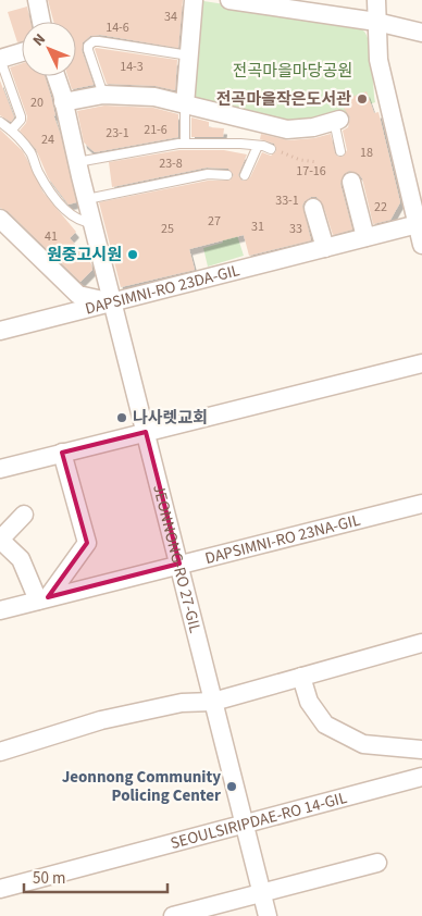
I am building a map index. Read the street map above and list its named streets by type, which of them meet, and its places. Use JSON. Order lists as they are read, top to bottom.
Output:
{
  "streets": {
    "street": [
      "DAPSIMNI-RO 23DA-GIL",
      "DAPSIMNI-RO 23NA-GIL",
      "JEONNONG-RO 27-GIL",
      "SEOULSIRIPDAE-RO 14-GIL"
    ]
  },
  "crossings": [
    ["DAPSIMNI-RO 23DA-GIL", "JEONNONG-RO 27-GIL"],
    ["DAPSIMNI-RO 23NA-GIL", "JEONNONG-RO 27-GIL"],
    ["JEONNONG-RO 27-GIL", "SEOULSIRIPDAE-RO 14-GIL"]
  ],
  "parks": ["전곡마을마당공원"],
  "places": [
    "전곡마을작은도서관",
    "원중고시원",
    "나사렛교회",
    "Jeonnong Community Policing Center"
  ],
  "house_numbers": [
    "34",
    "14-6",
    "14-3",
    "20",
    "21-6",
    "23-1",
    "24",
    "18",
    "23-8",
    "17-16",
    "33-1",
    "22",
    "27",
    "31",
    "25",
    "33",
    "41"
  ],
  "scale_bar": "50 m",
  "north": "top left"
}
